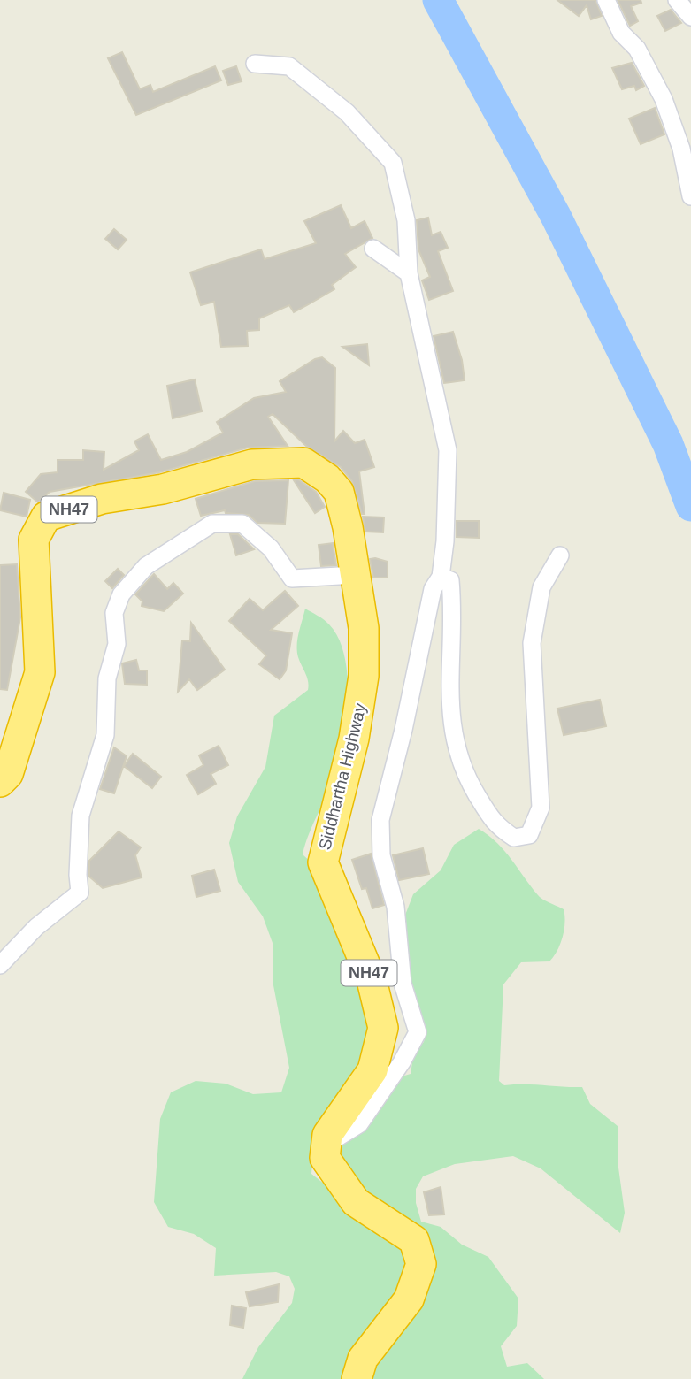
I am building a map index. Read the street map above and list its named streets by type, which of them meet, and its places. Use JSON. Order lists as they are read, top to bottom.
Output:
{
  "streets": {
    "highway": ["NH47", "Siddhartha Highway"]
  }
}
